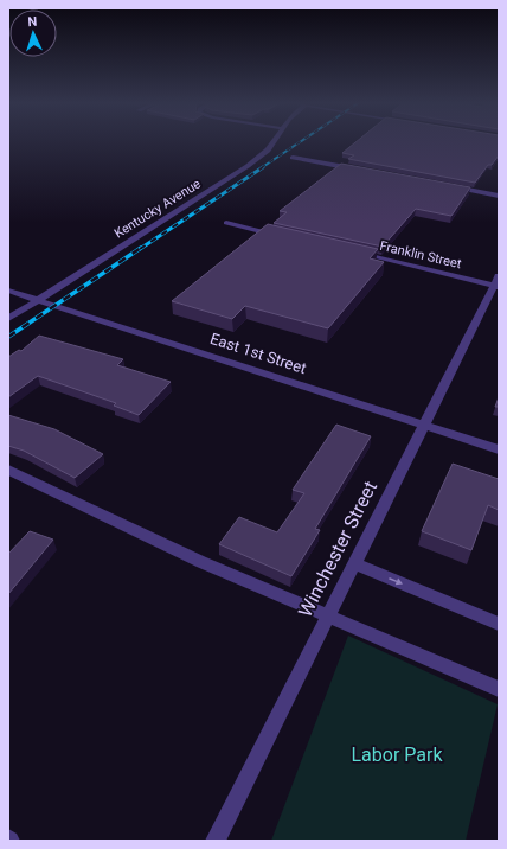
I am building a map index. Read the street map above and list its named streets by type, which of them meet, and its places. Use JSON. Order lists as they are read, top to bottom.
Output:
{
  "streets": {
    "street": [
      "Kentucky Avenue",
      "Franklin Street",
      "East 1st Street",
      "Winchester Street"
    ]
  },
  "crossings": [
    ["Kentucky Avenue", "East 1st Street"],
    ["Franklin Street", "Winchester Street"],
    ["East 1st Street", "Winchester Street"]
  ],
  "parks": ["Labor Park"],
  "north": "top"
}
